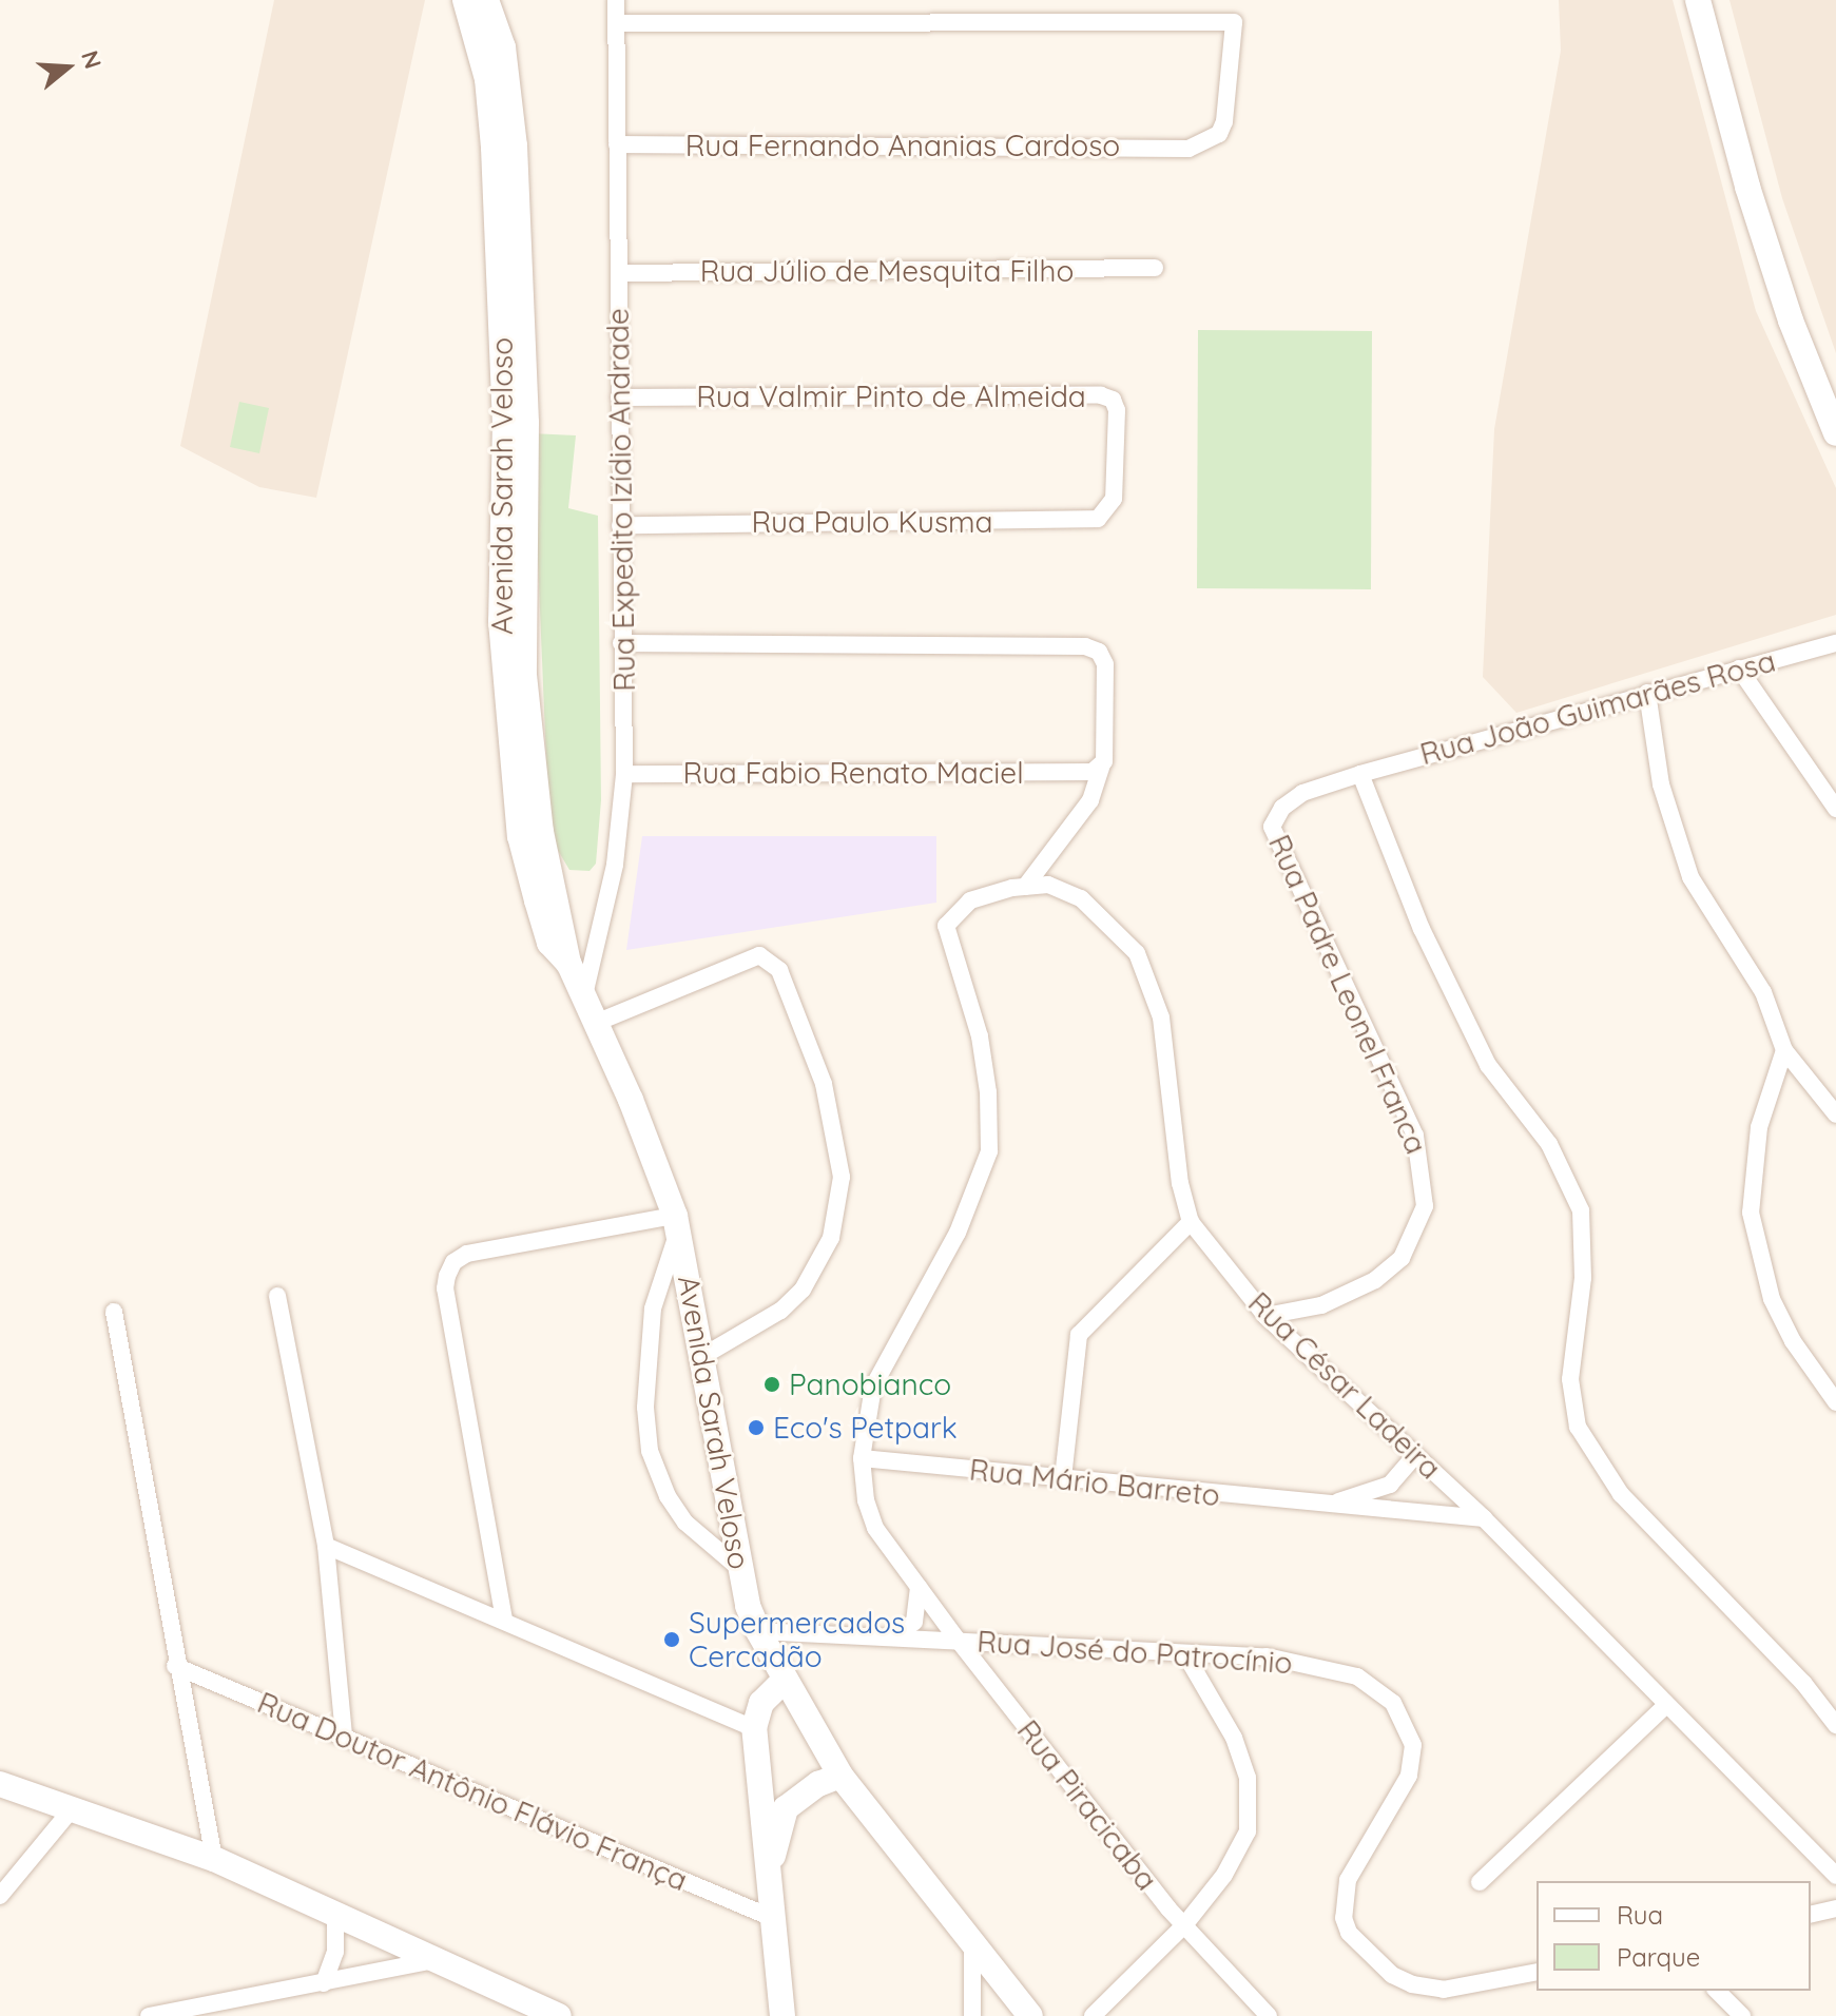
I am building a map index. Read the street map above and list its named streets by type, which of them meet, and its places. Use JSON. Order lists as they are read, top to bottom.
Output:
{
  "streets": {
    "main road": ["Avenida Sarah Veloso"],
    "street": [
      "Rua Fernando Ananias Cardoso",
      "Rua Júlio de Mesquita Filho",
      "Rua Valmir Pinto de Almeida",
      "Rua Expedito Izídio Andrade",
      "Rua Paulo Kusma",
      "Rua João Guimarães Rosa",
      "Rua Fabio Renato Maciel",
      "Rua Padre Leonel Franca",
      "Rua César Ladeira",
      "Rua Mário Barreto",
      "Rua José do Patrocínio",
      "Rua Doutor Antônio Flávio França",
      "Rua Piracicaba"
    ]
  },
  "crossings": [
    ["Rua Fernando Ananias Cardoso", "Rua Expedito Izídio Andrade"],
    ["Rua Júlio de Mesquita Filho", "Rua Expedito Izídio Andrade"],
    ["Rua Valmir Pinto de Almeida", "Rua Expedito Izídio Andrade"],
    ["Rua Valmir Pinto de Almeida", "Rua Paulo Kusma"],
    ["Avenida Sarah Veloso", "Rua Expedito Izídio Andrade"],
    ["Avenida Sarah Veloso", "Rua José do Patrocínio"],
    ["Rua Expedito Izídio Andrade", "Rua Paulo Kusma"],
    ["Rua Expedito Izídio Andrade", "Rua Fabio Renato Maciel"],
    ["Rua João Guimarães Rosa", "Rua Padre Leonel Franca"],
    ["Rua Padre Leonel Franca", "Rua César Ladeira"],
    ["Rua César Ladeira", "Rua Mário Barreto"],
    ["Rua César Ladeira", "Rua Piracicaba"],
    ["Rua Mário Barreto", "Rua Piracicaba"],
    ["Rua José do Patrocínio", "Rua Piracicaba"]
  ],
  "places": ["Panobianco", "Eco's Petpark", "Supermercados Cercadão"],
  "legend": ["Rua", "Parque"],
  "north": "right"
}
